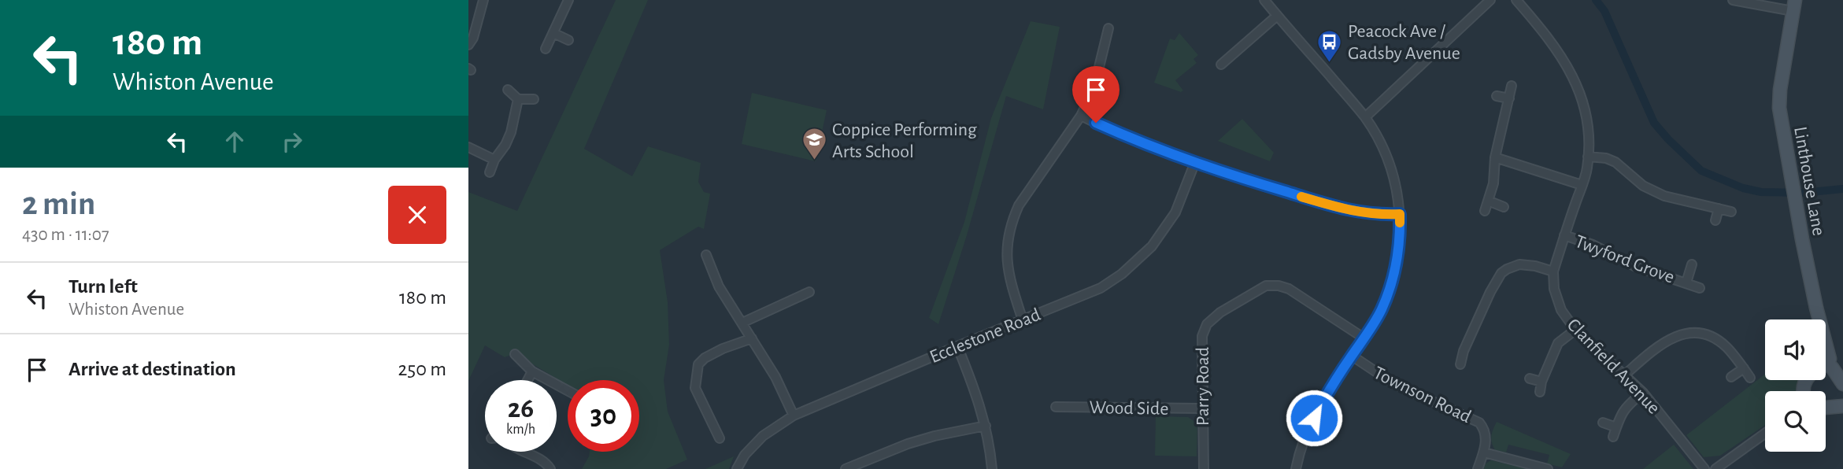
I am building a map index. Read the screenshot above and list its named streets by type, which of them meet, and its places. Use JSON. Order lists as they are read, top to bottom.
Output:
{
  "streets": {
    "street": [
      "Linthouse Lane",
      "Twyford Grove",
      "Ecclestone Road",
      "Clanfield Avenue",
      "Parry Road",
      "Townson Road",
      "Wood Side"
    ]
  },
  "crossings": [
    ["Twyford Grove", "Clanfield Avenue"],
    ["Parry Road", "Wood Side"]
  ],
  "places": {
    "bus stop": ["Peacock Ave / Gadsby Avenue"],
    "school or university": ["Coppice Performing Arts School"]
  },
  "page": {
    "turn": ["180 m", "Whiston Avenue"],
    "heading": ["2 min", "430 m · 11:07"],
    "list": [
      {
        "name": "Turn left",
        "note": "Whiston Avenue",
        "value": "180 m"
      },
      {
        "name": "Arrive at destination",
        "value": "250 m"
      }
    ],
    "speed": "26 km/h",
    "limit": "30"
  }
}
